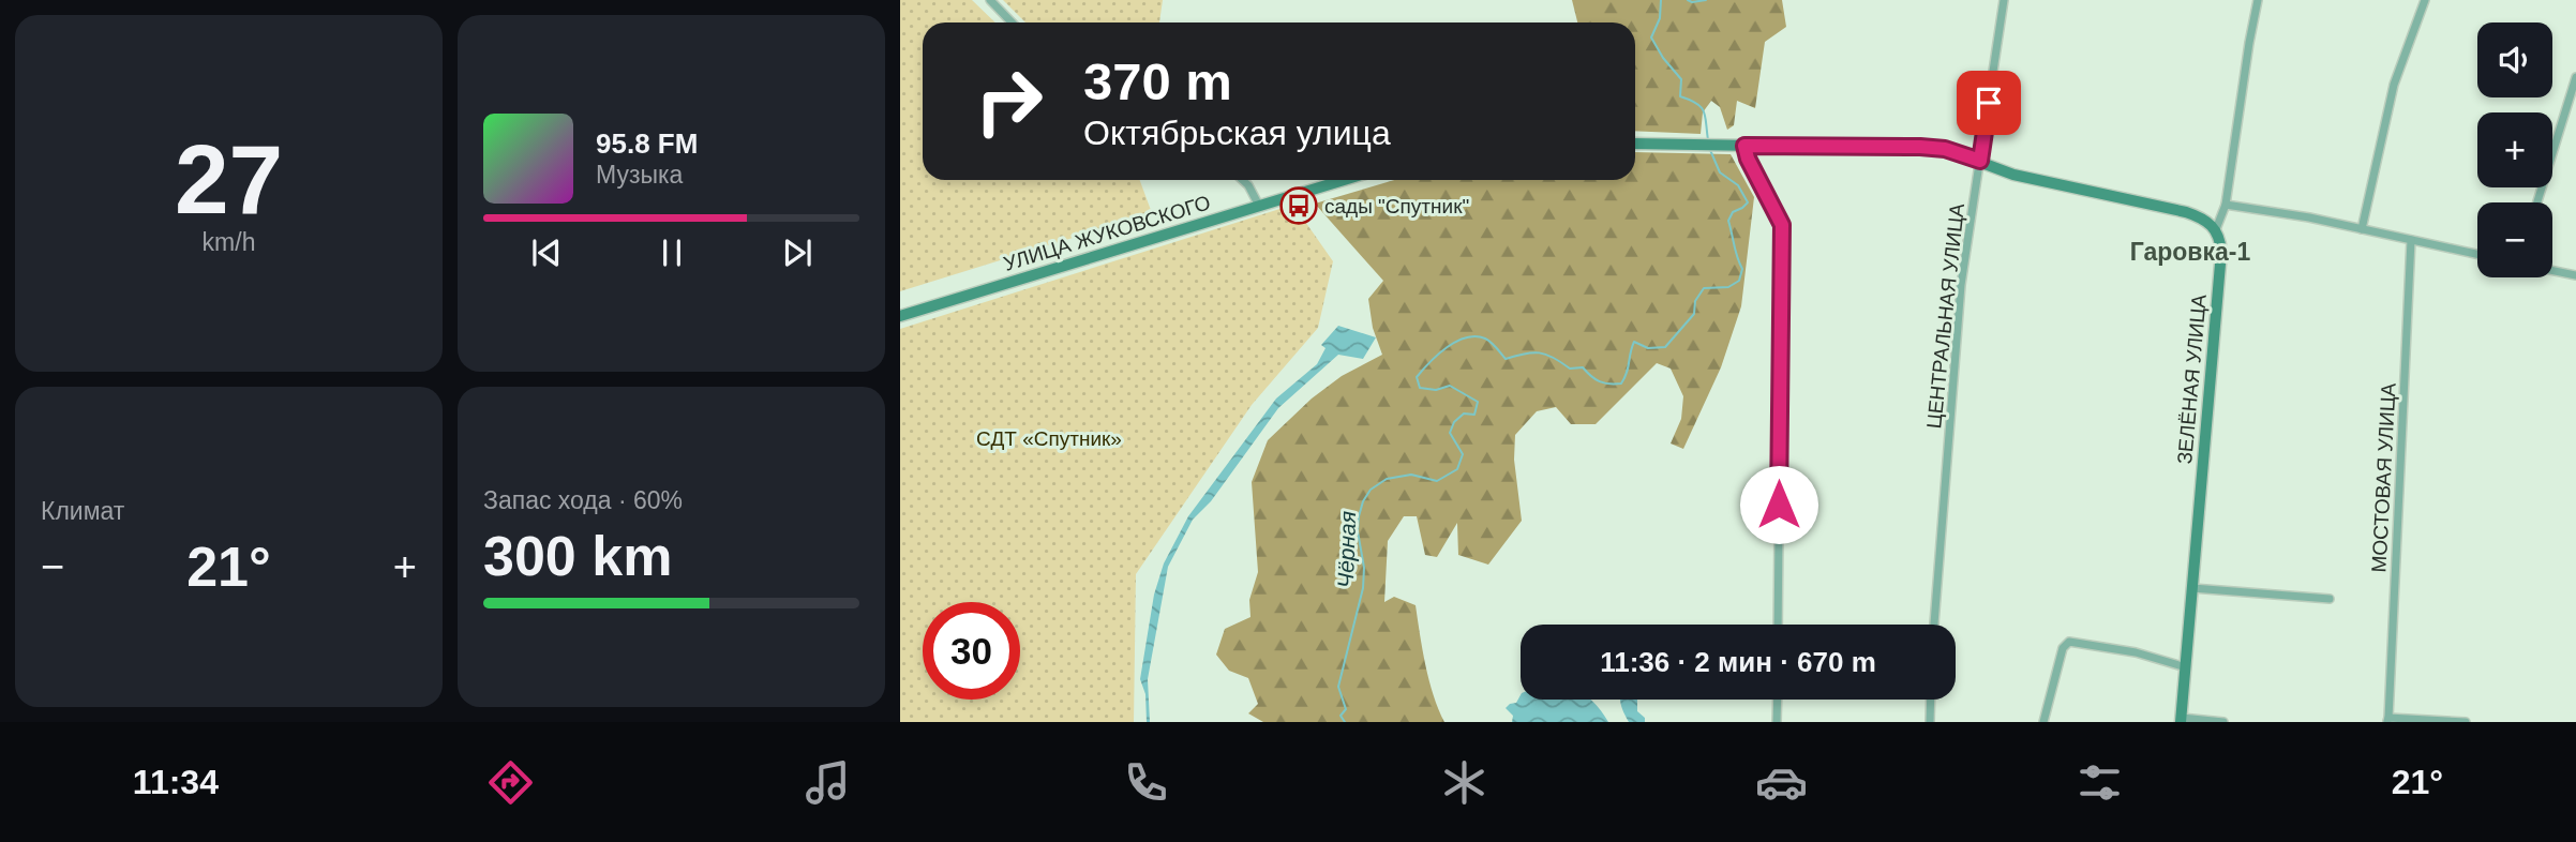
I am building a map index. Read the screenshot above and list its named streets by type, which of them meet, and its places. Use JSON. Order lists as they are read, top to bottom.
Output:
{
  "streets": {
    "main road": ["УЛИЦА ЖУКОВСКОГО", "ЗЕЛЁНАЯ УЛИЦА"],
    "street": ["ЦЕНТРАЛЬНАЯ УЛИЦА", "МОСТОВАЯ УЛИЦА"]
  },
  "districts": ["Гаровка-1"],
  "water": ["Чёрная"],
  "parks": ["СДТ «Спутник»"],
  "places": {
    "bus stop": ["сады \"Спутник\""]
  },
  "page": {
    "tile": [
      ["27", "km/h"],
      "Климат",
      ["Запас хода · 60%", "300 km"]
    ],
    "map_buttons": ["+", "−"],
    "turn": ["370 m", "Октябрьская улица"],
    "song": ["95.8 FM", "Музыка"],
    "heat": ["−", "21°", "+"],
    "limit": "30",
    "trip": "11:36 · 2 мин · 670 m",
    "tabs": ["11:34", "21°"]
  }
}
